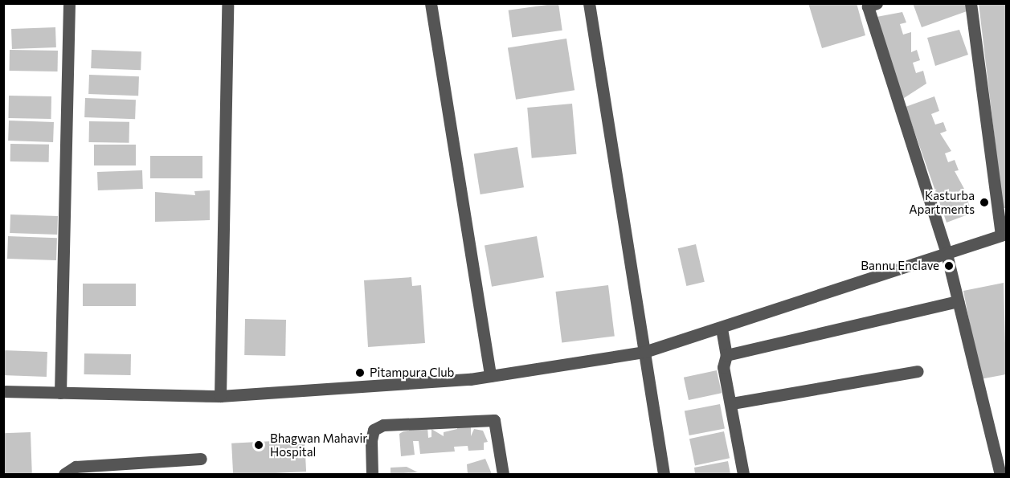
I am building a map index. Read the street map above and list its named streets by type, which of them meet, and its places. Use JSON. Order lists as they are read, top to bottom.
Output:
{
  "places": [
    "Kasturba Apartments",
    "Bannu Enclave",
    "Pitampura Club",
    "Bhagwan Mahavir Hospital"
  ]
}
